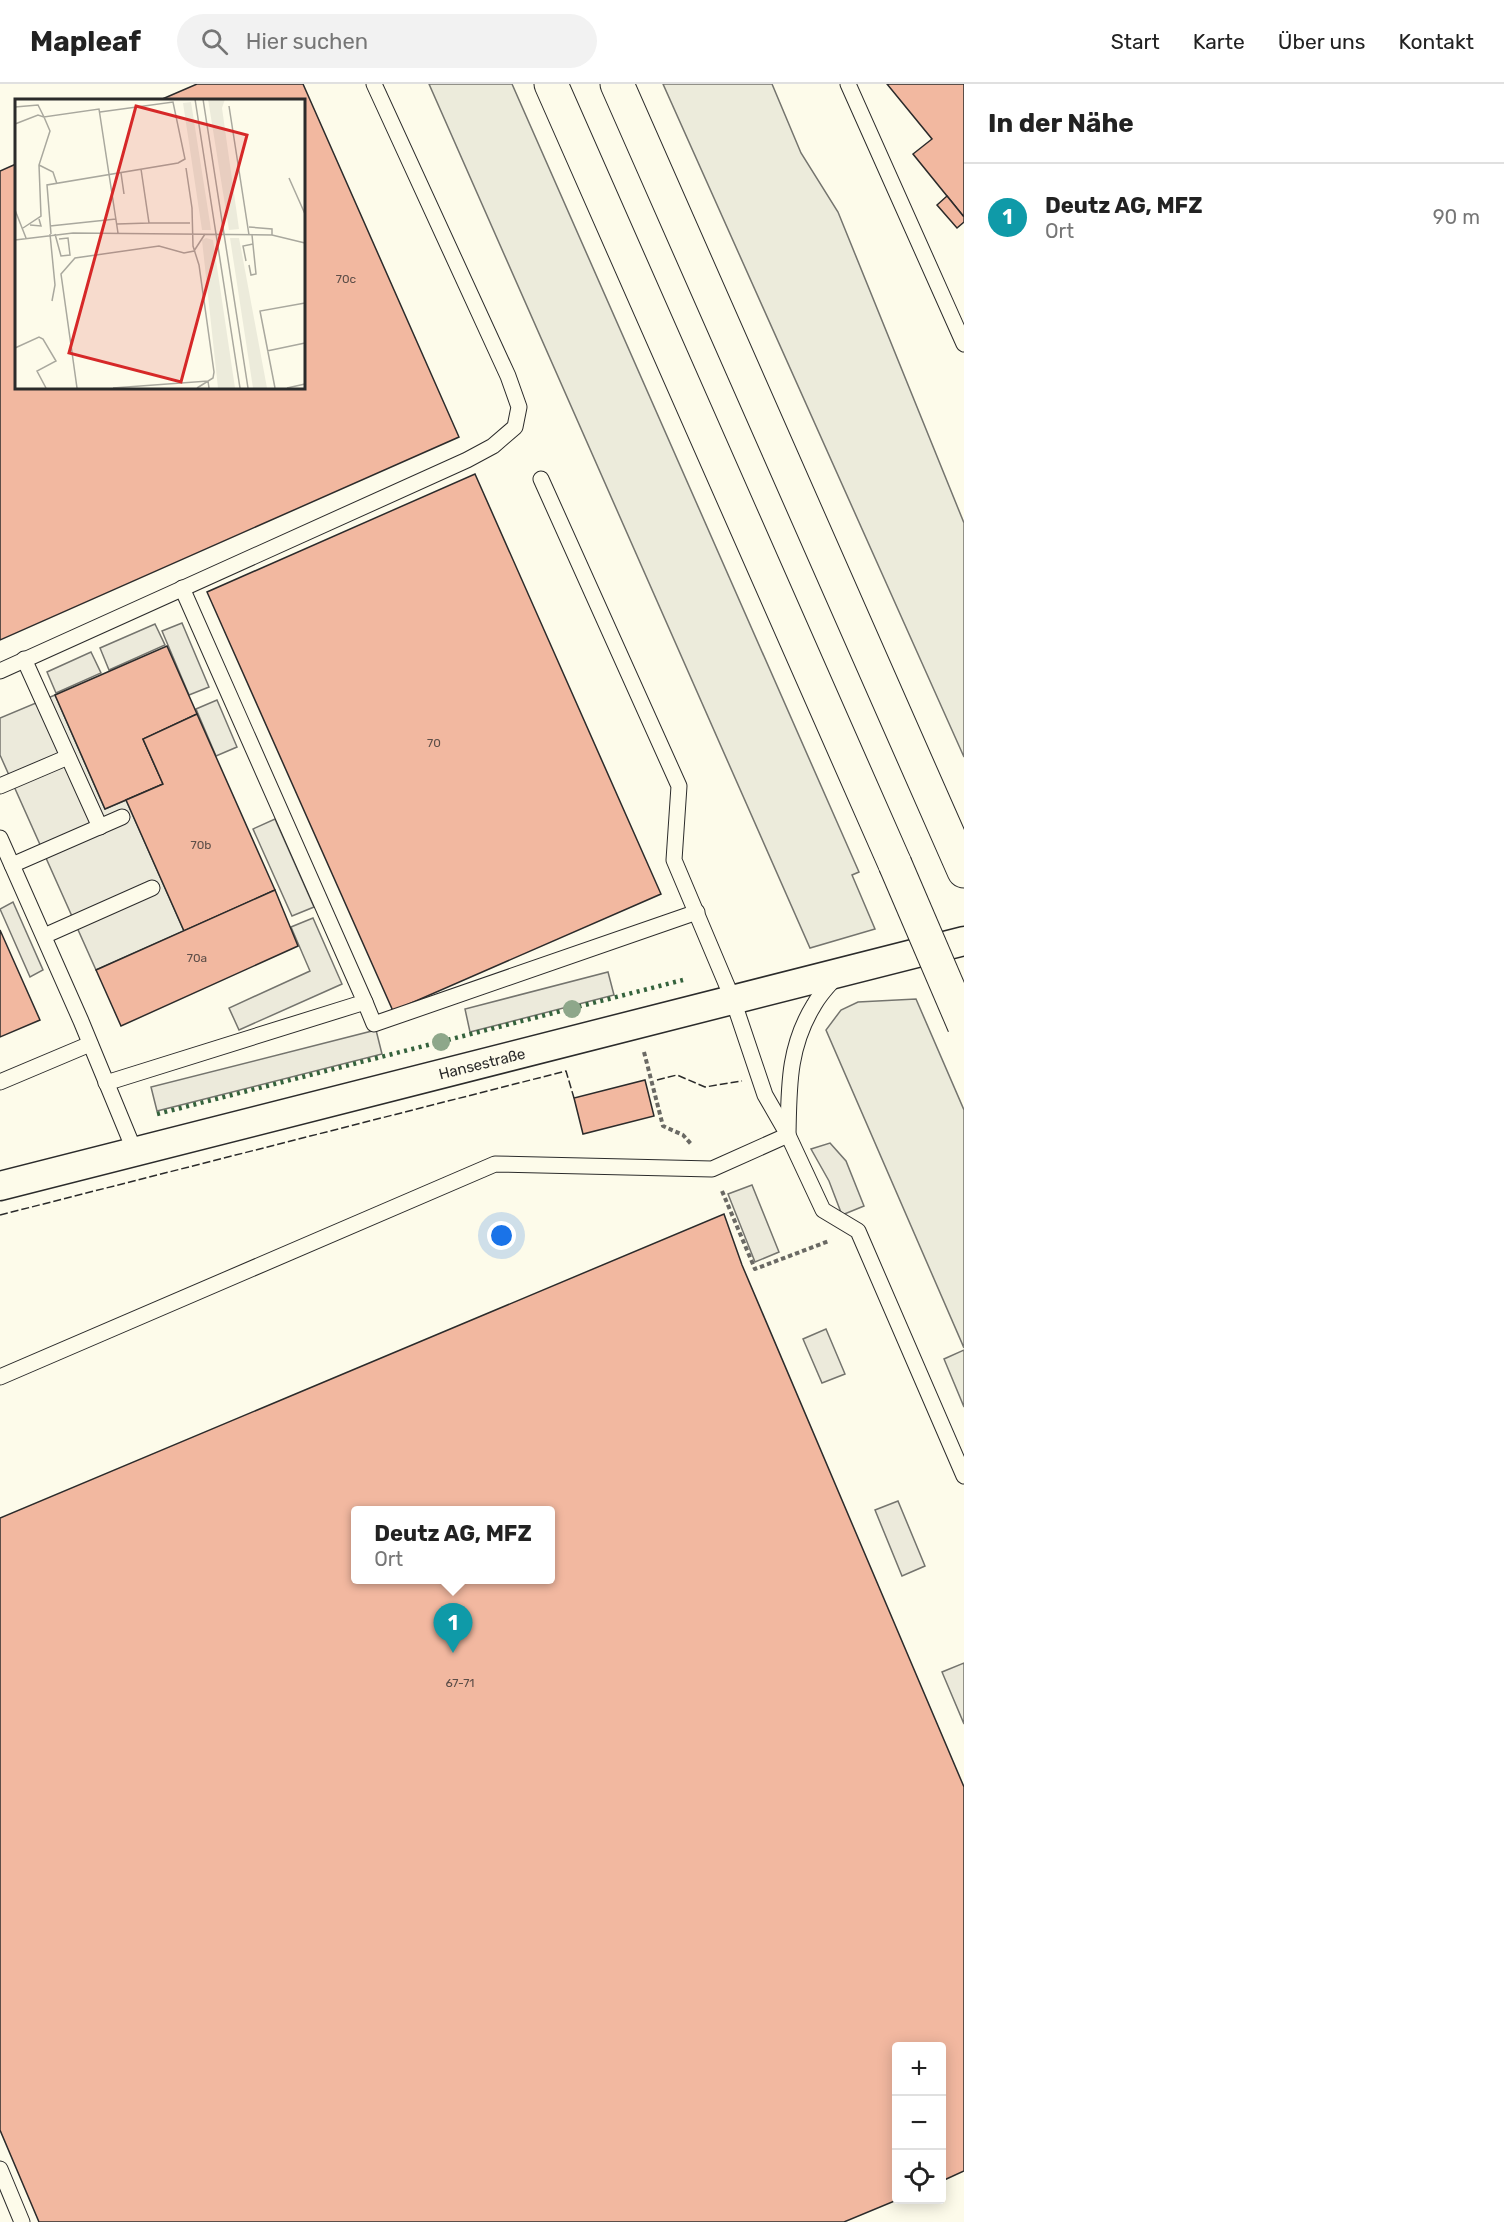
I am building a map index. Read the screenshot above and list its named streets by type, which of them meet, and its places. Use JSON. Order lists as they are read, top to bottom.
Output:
{
  "streets": {
    "street": ["Hansestraße"]
  },
  "house_numbers": [
    "70c",
    "70",
    "70b",
    "70a",
    "67-71"
  ],
  "page": {
    "header": "Mapleaf",
    "search": "Hier suchen",
    "nav": [
      "Start",
      "Karte",
      "Über uns",
      "Kontakt"
    ],
    "heading": "In der Nähe",
    "list": [
      {
        "mark": "1",
        "name": "Deutz AG, MFZ",
        "note": "Ort",
        "value": "90 m"
      }
    ],
    "popup": ["Deutz AG, MFZ", "Ort"],
    "pins": "1",
    "map_buttons": ["+", "−"]
  }
}
